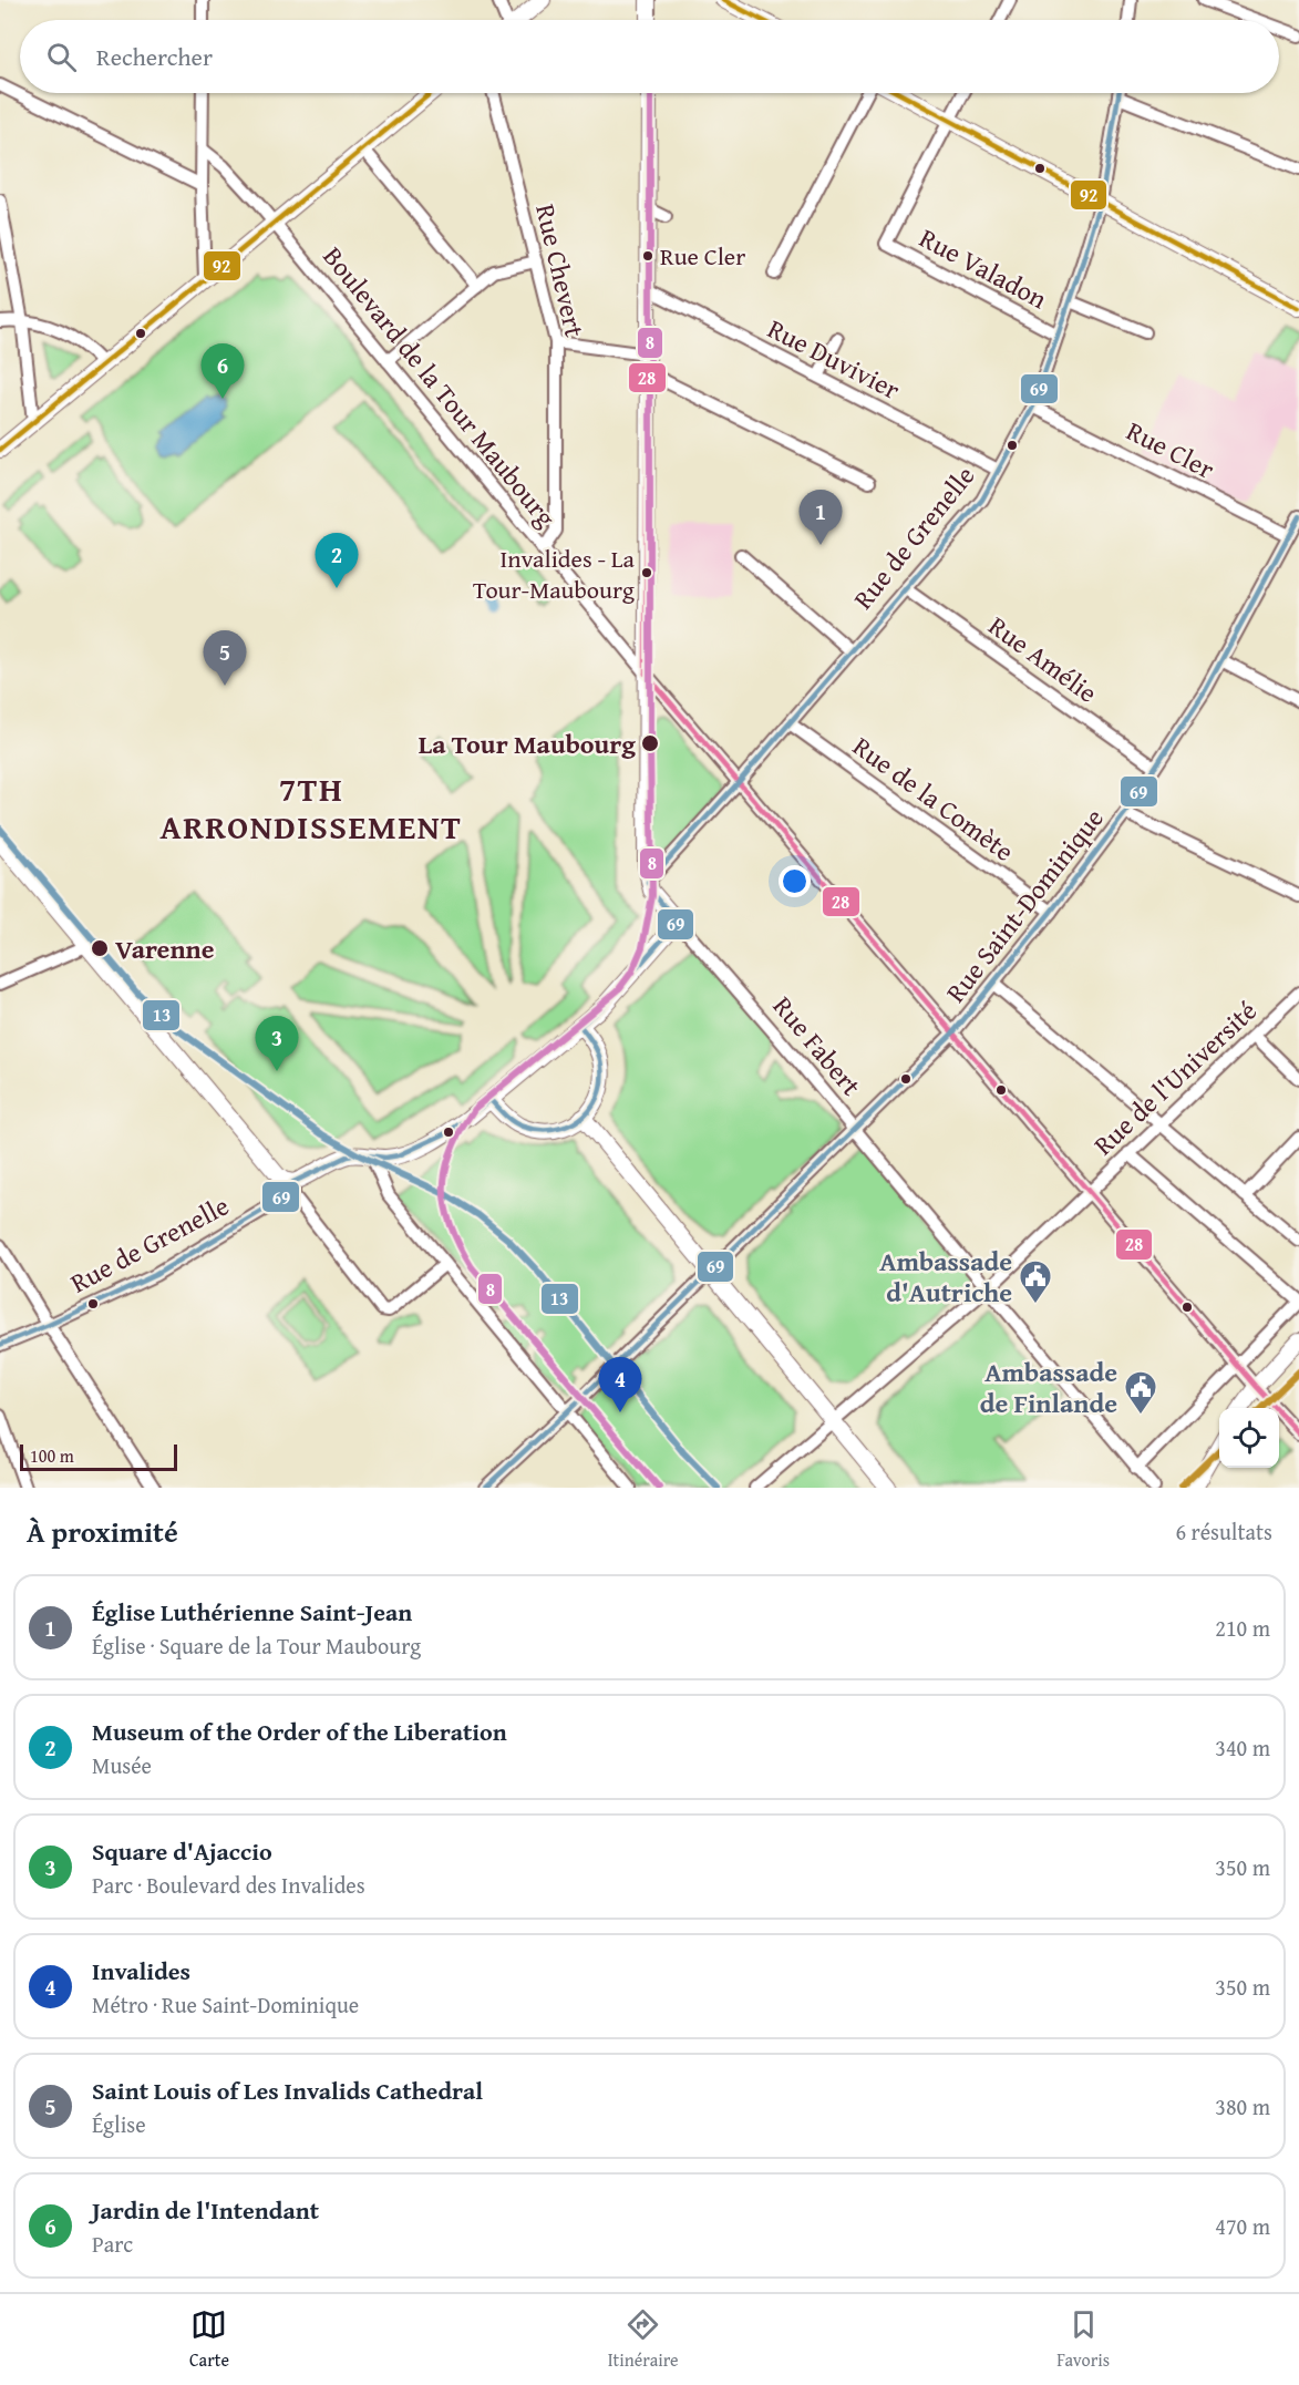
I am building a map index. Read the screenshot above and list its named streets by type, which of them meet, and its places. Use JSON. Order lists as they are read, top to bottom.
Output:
{
  "streets": {
    "main road": ["Rue de Grenelle", "Rue Fabert"],
    "street": [
      "Rue Valadon",
      "Rue Chevert",
      "Rue Duvivier",
      "Boulevard de la Tour Maubourg",
      "Rue Cler",
      "Rue Amélie",
      "Rue de la Comète",
      "Rue Saint-Dominique",
      "Rue de l'Université"
    ]
  },
  "crossings": [
    ["Rue Valadon", "Rue de Grenelle"],
    ["Rue Chevert", "Boulevard de la Tour Maubourg"],
    ["Rue Duvivier", "Rue de Grenelle"],
    ["Boulevard de la Tour Maubourg", "Rue de Grenelle"],
    ["Boulevard de la Tour Maubourg", "Rue Saint-Dominique"],
    ["Boulevard de la Tour Maubourg", "Rue de l'Université"],
    ["Rue Cler", "Rue de Grenelle"],
    ["Rue Cler", "Rue Saint-Dominique"],
    ["Rue de Grenelle", "Rue Amélie"],
    ["Rue de Grenelle", "Rue de la Comète"],
    ["Rue de Grenelle", "Rue Fabert"],
    ["Rue Amélie", "Rue Saint-Dominique"],
    ["Rue de la Comète", "Rue Saint-Dominique"],
    ["Rue Saint-Dominique", "Rue Fabert"],
    ["Rue Fabert", "Rue de l'Université"]
  ],
  "districts": ["7TH ARRONDISSEMENT"],
  "places": {
    "other": [
      "Rue Cler",
      "Invalides - La Tour-Maubourg",
      "La Tour Maubourg",
      "Varenne"
    ],
    "public building": ["Ambassade d'Autriche", "Ambassade de Finlande"]
  },
  "lines": [
    "transit line 92",
    "transit line 8",
    "transit line 28",
    "transit line 69",
    "transit line 13"
  ],
  "scale_bar": "100 m",
  "page": {
    "search": "Rechercher",
    "pins": [
      "6",
      "1",
      "2",
      "5",
      "3",
      "4"
    ],
    "scale": "100 m",
    "heading": ["À proximité", "6 résultats"],
    "list": [
      {
        "mark": "1",
        "name": "Église Luthérienne Saint-Jean",
        "note": "Église · Square de la Tour Maubourg",
        "value": "210 m"
      },
      {
        "mark": "2",
        "name": "Museum of the Order of the Liberation",
        "note": "Musée",
        "value": "340 m"
      },
      {
        "mark": "3",
        "name": "Square d'Ajaccio",
        "note": "Parc · Boulevard des Invalides",
        "value": "350 m"
      },
      {
        "mark": "4",
        "name": "Invalides",
        "note": "Métro · Rue Saint-Dominique",
        "value": "350 m"
      },
      {
        "mark": "5",
        "name": "Saint Louis of Les Invalids Cathedral",
        "note": "Église",
        "value": "380 m"
      },
      {
        "mark": "6",
        "name": "Jardin de l'Intendant",
        "note": "Parc",
        "value": "470 m"
      }
    ],
    "nav": ["Carte", "Itinéraire", "Favoris"]
  }
}
